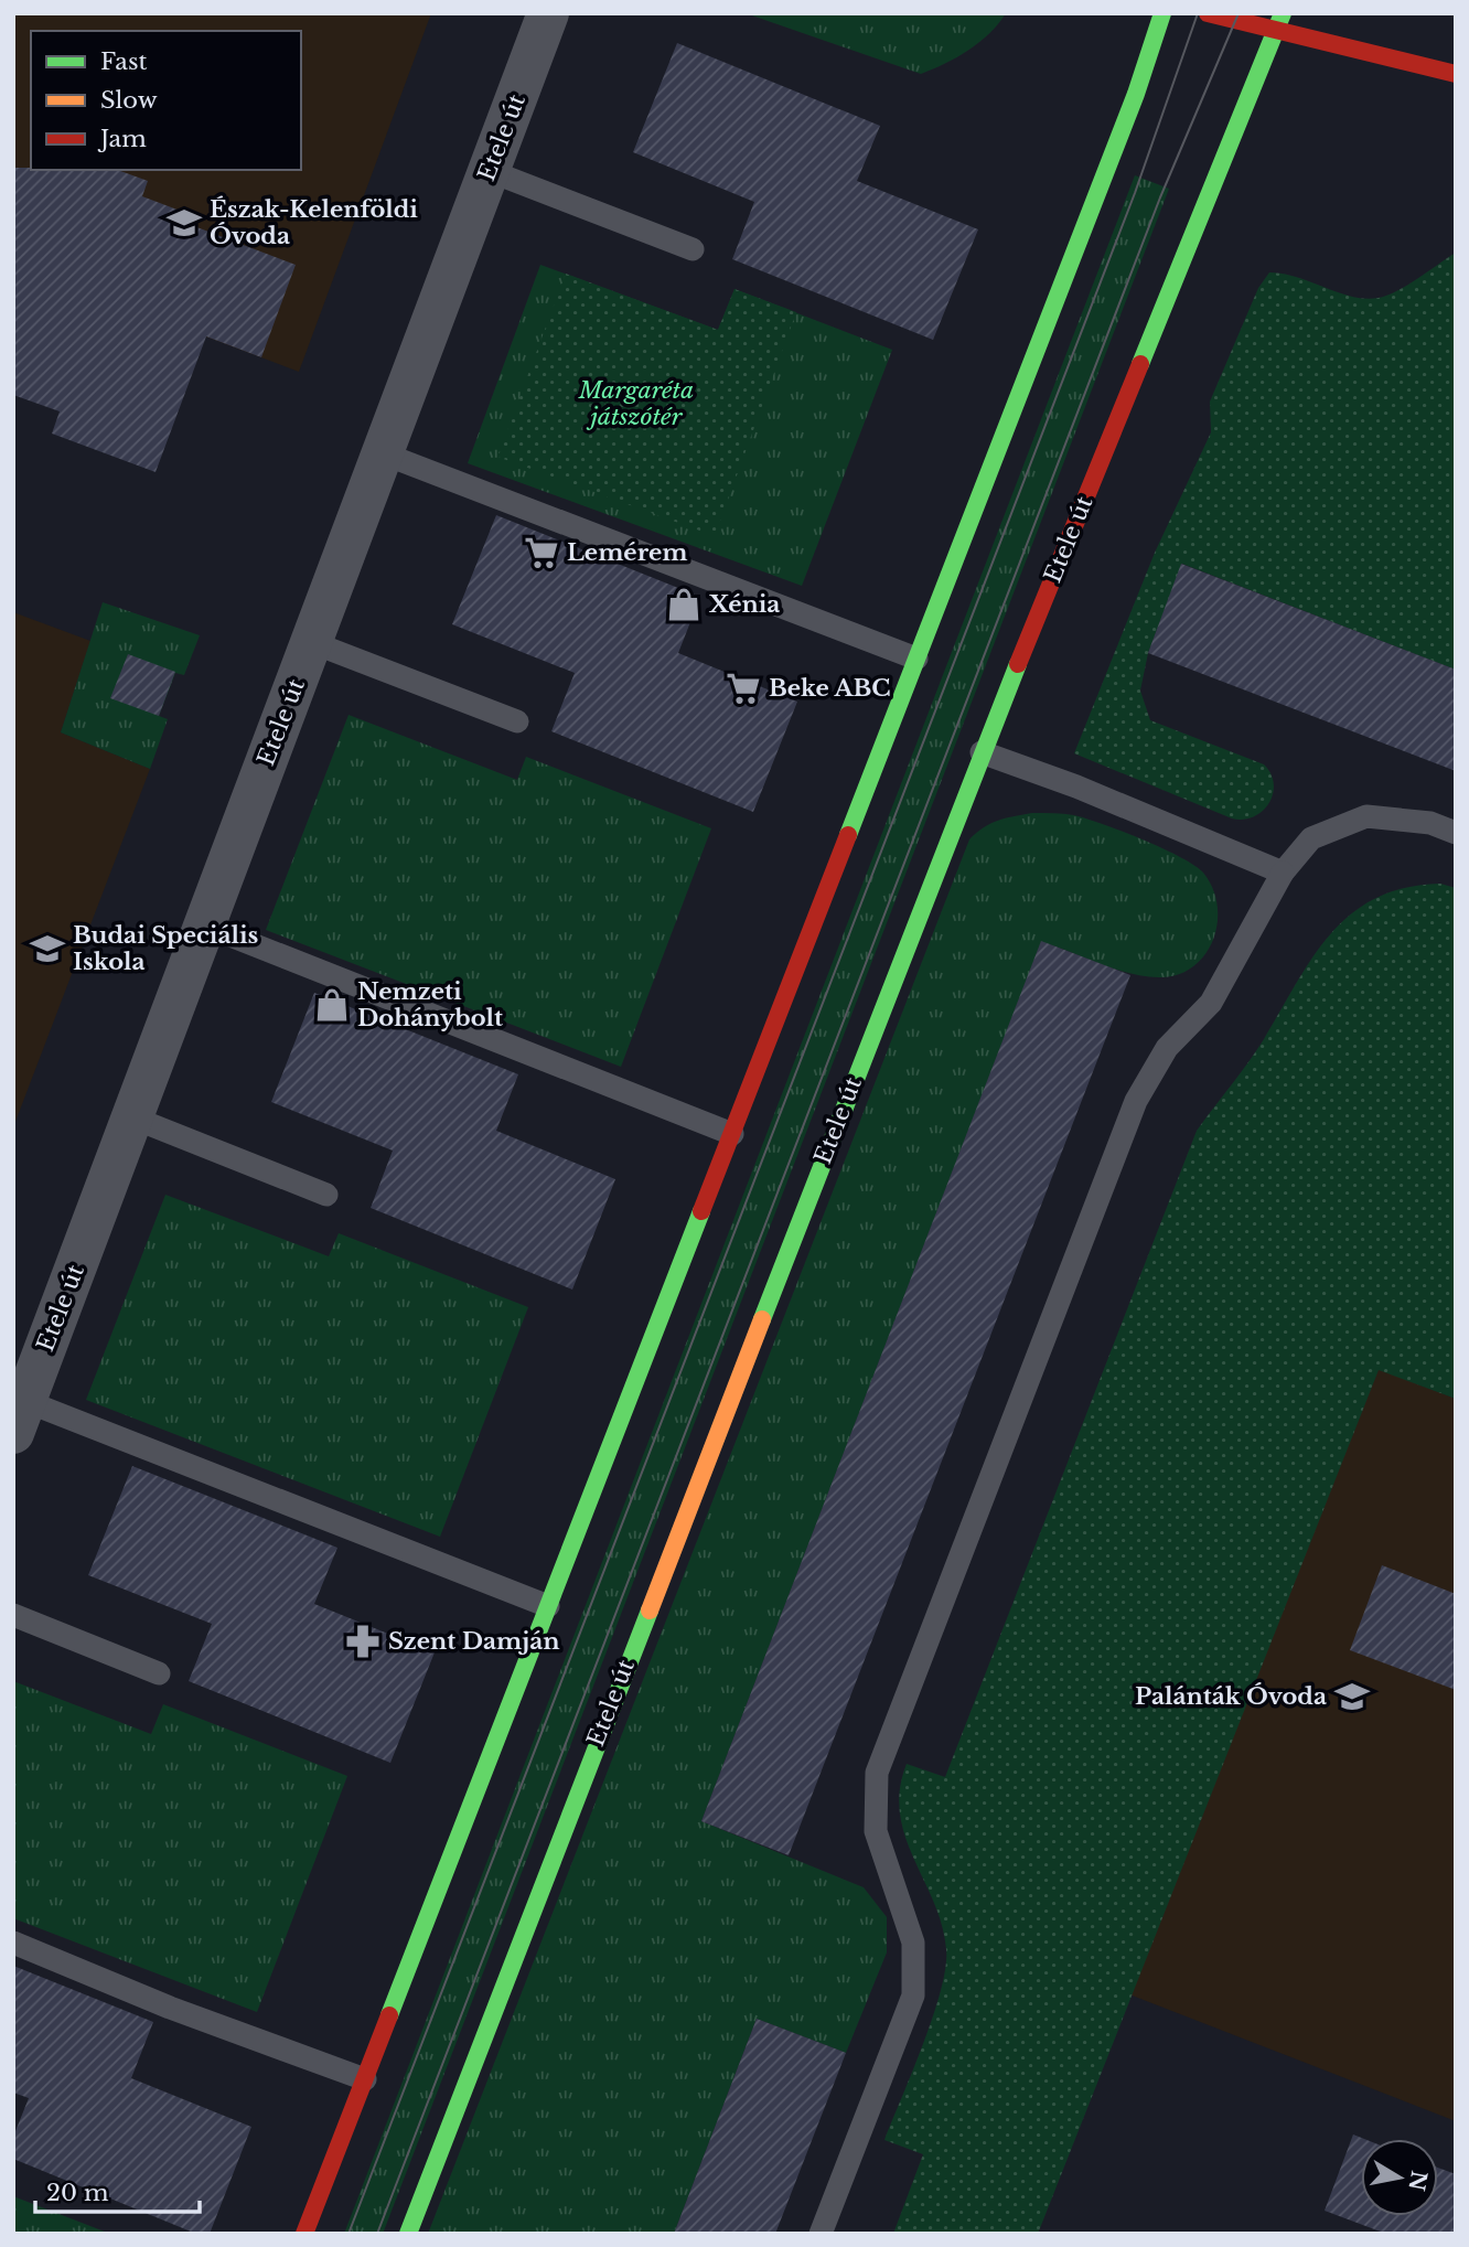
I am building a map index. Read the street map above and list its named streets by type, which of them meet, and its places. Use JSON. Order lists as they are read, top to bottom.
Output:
{
  "streets": {
    "main road": ["Etele út"]
  },
  "parks": ["Margaréta játszótér"],
  "places": {
    "school or university": ["Észak-Kelenföldi Óvoda", "Budai Speciális Iskola", "Palánták Óvoda"],
    "supermarket": ["Lemérem", "Beke ABC"],
    "shop": ["Xénia", "Nemzeti Dohánybolt"],
    "pharmacy": ["Szent Damján"]
  },
  "legend": ["Fast", "Slow", "Jam"],
  "scale_bar": "20 m",
  "north": "right"
}
